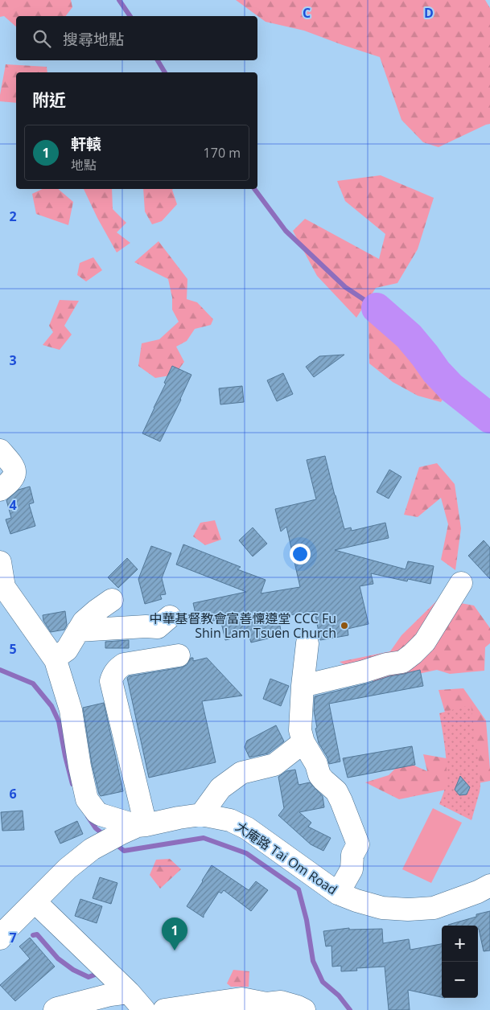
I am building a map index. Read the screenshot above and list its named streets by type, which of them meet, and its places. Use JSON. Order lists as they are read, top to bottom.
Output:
{
  "streets": {
    "street": ["大庵路 Tai Om Road"]
  },
  "places": ["中華基督教會富善懍遵堂 CCC Fu Shin Lam Tsuen Church"],
  "page": {
    "search": "搜尋地點",
    "heading": "附近",
    "list": [
      {
        "mark": "1",
        "name": "軒轅",
        "note": "地點",
        "value": "170 m"
      }
    ],
    "pins": "1",
    "map_buttons": ["+", "−"]
  },
  "grid": {
    "columns": ["C", "D"],
    "rows": [
      "2",
      "3",
      "4",
      "5",
      "6",
      "7"
    ]
  }
}
